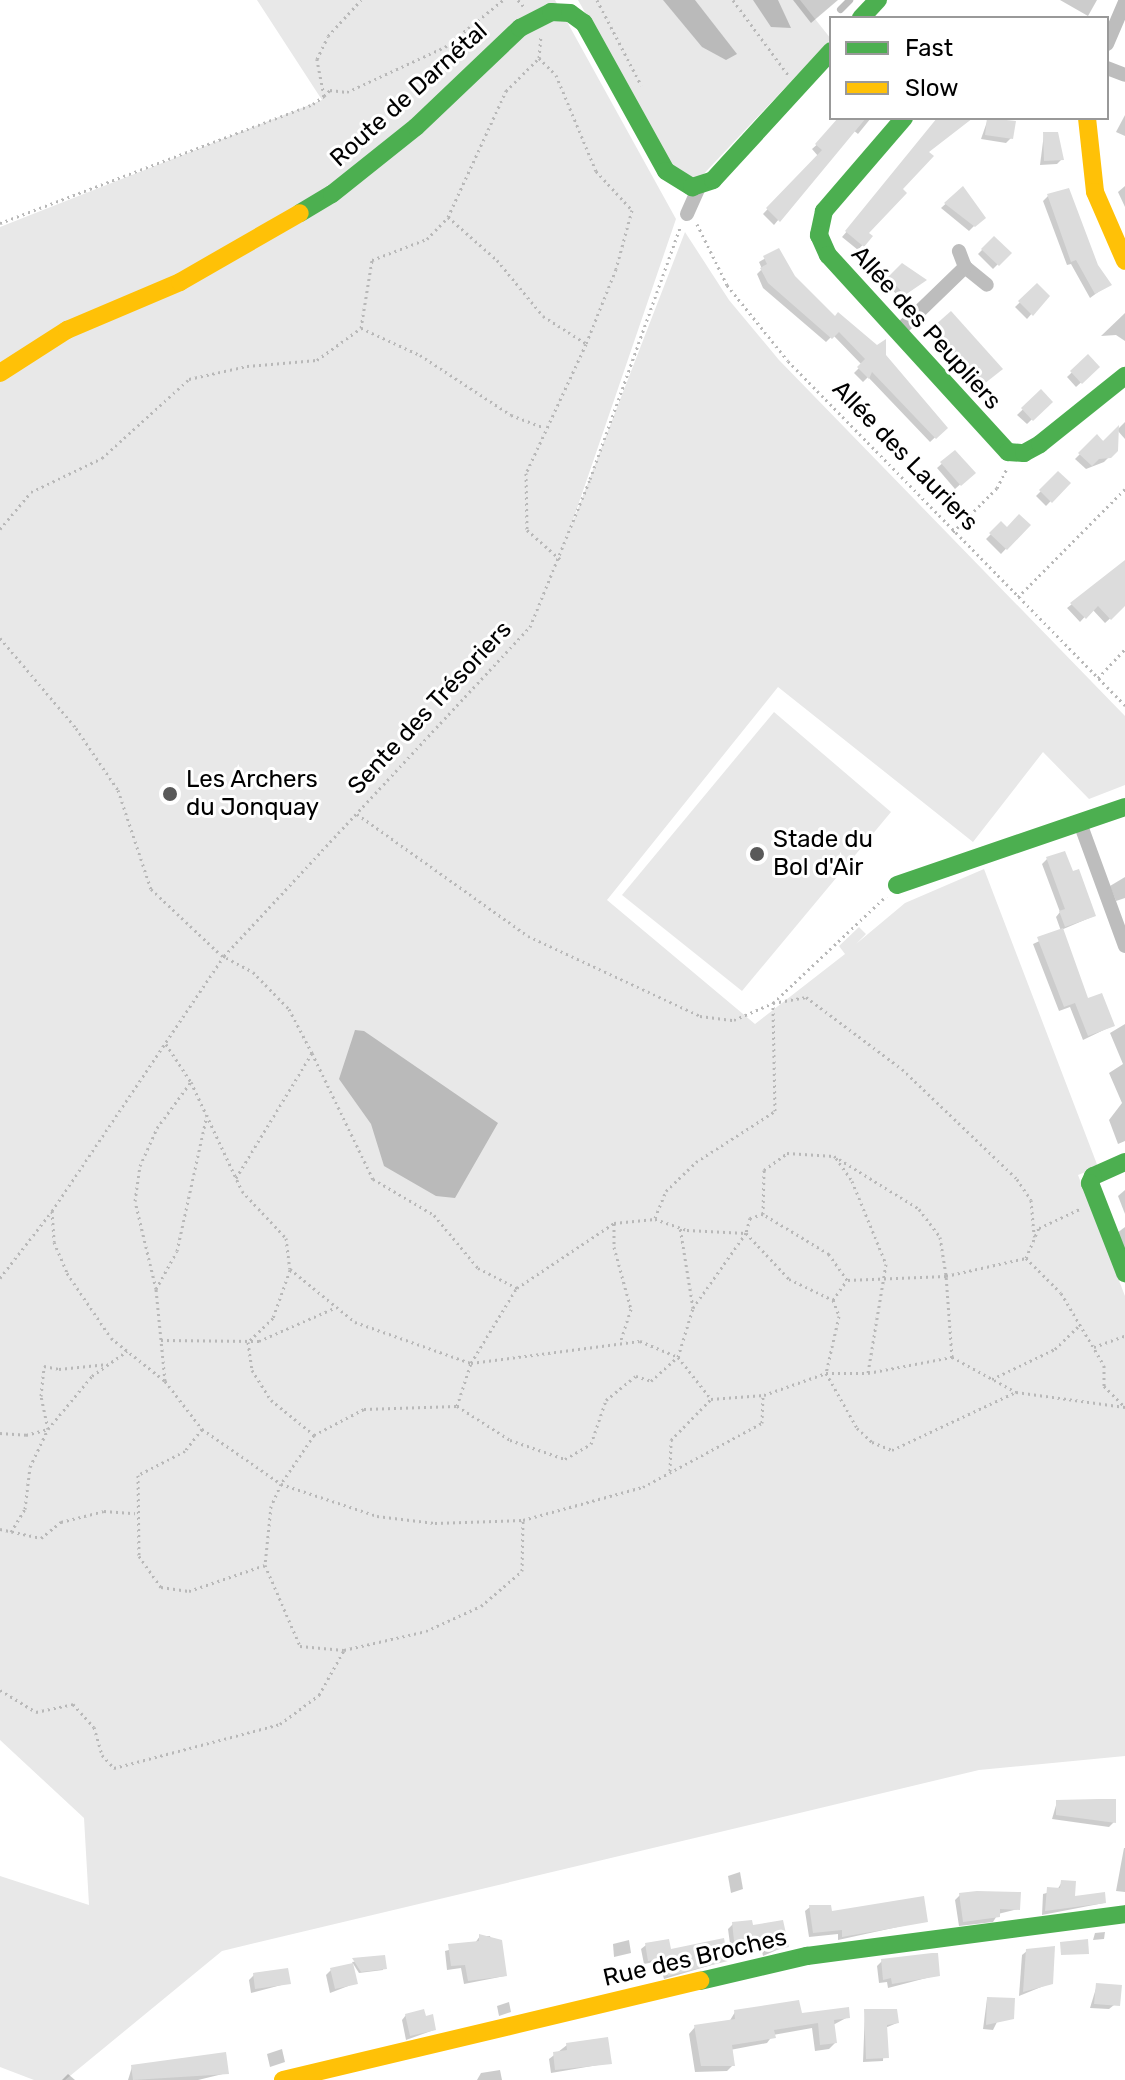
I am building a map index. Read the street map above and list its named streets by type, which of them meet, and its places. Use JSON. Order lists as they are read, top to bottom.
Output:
{
  "streets": {
    "street": ["Route de Darnétal", "Allée des Peupliers", "Rue des Broches"],
    "path": ["Allée des Lauriers", "Sente des Trésoriers"]
  },
  "crossings": [
    ["Allée des Lauriers", "Sente des Trésoriers"]
  ],
  "places": ["Les Archers du Jonquay", "Stade du Bol d'Air"],
  "legend": ["Fast", "Slow"]
}
